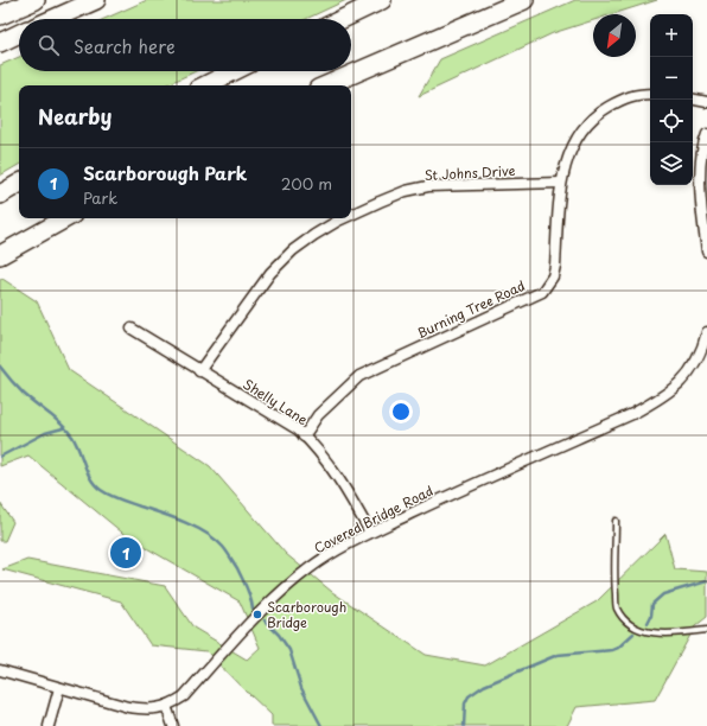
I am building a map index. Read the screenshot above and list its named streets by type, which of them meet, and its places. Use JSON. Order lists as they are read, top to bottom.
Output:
{
  "streets": {
    "street": [
      "St Johns Drive",
      "Burning Tree Road",
      "Shelly Lane",
      "Covered Bridge Road"
    ]
  },
  "crossings": [
    ["St Johns Drive", "Burning Tree Road"],
    ["St Johns Drive", "Shelly Lane"],
    ["Burning Tree Road", "Shelly Lane"],
    ["Shelly Lane", "Covered Bridge Road"]
  ],
  "places": ["Scarborough Bridge"],
  "north": "bottom left",
  "page": {
    "map_buttons": ["+", "−"],
    "search": "Search here",
    "heading": "Nearby",
    "list": [
      {
        "mark": "1",
        "name": "Scarborough Park",
        "note": "Park",
        "value": "200 m"
      }
    ],
    "pins": "1"
  }
}
